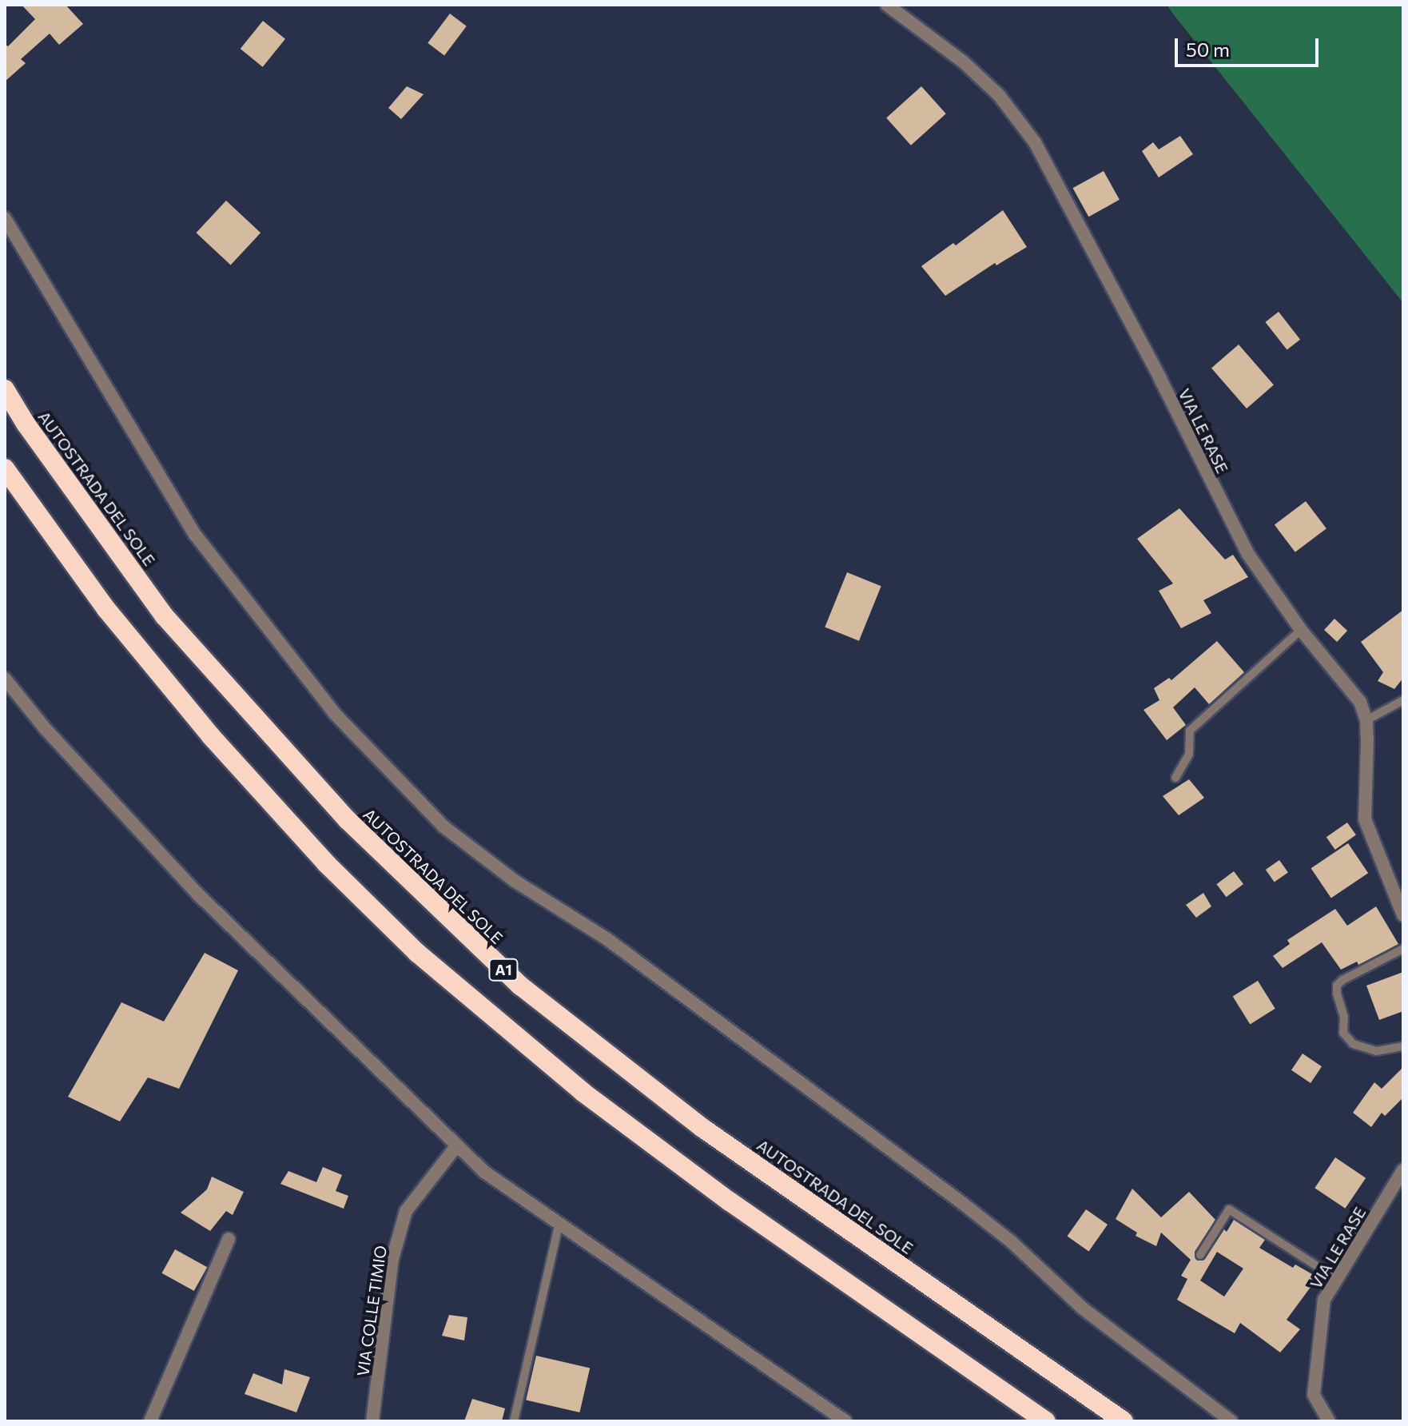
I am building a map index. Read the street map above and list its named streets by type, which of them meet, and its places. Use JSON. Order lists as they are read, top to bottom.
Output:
{
  "streets": {
    "highway": ["AUTOSTRADA DEL SOLE", "A1"],
    "street": ["VIA LE RASE", "VIA COLLE TIMIO"]
  },
  "scale_bar": "50 m"
}
